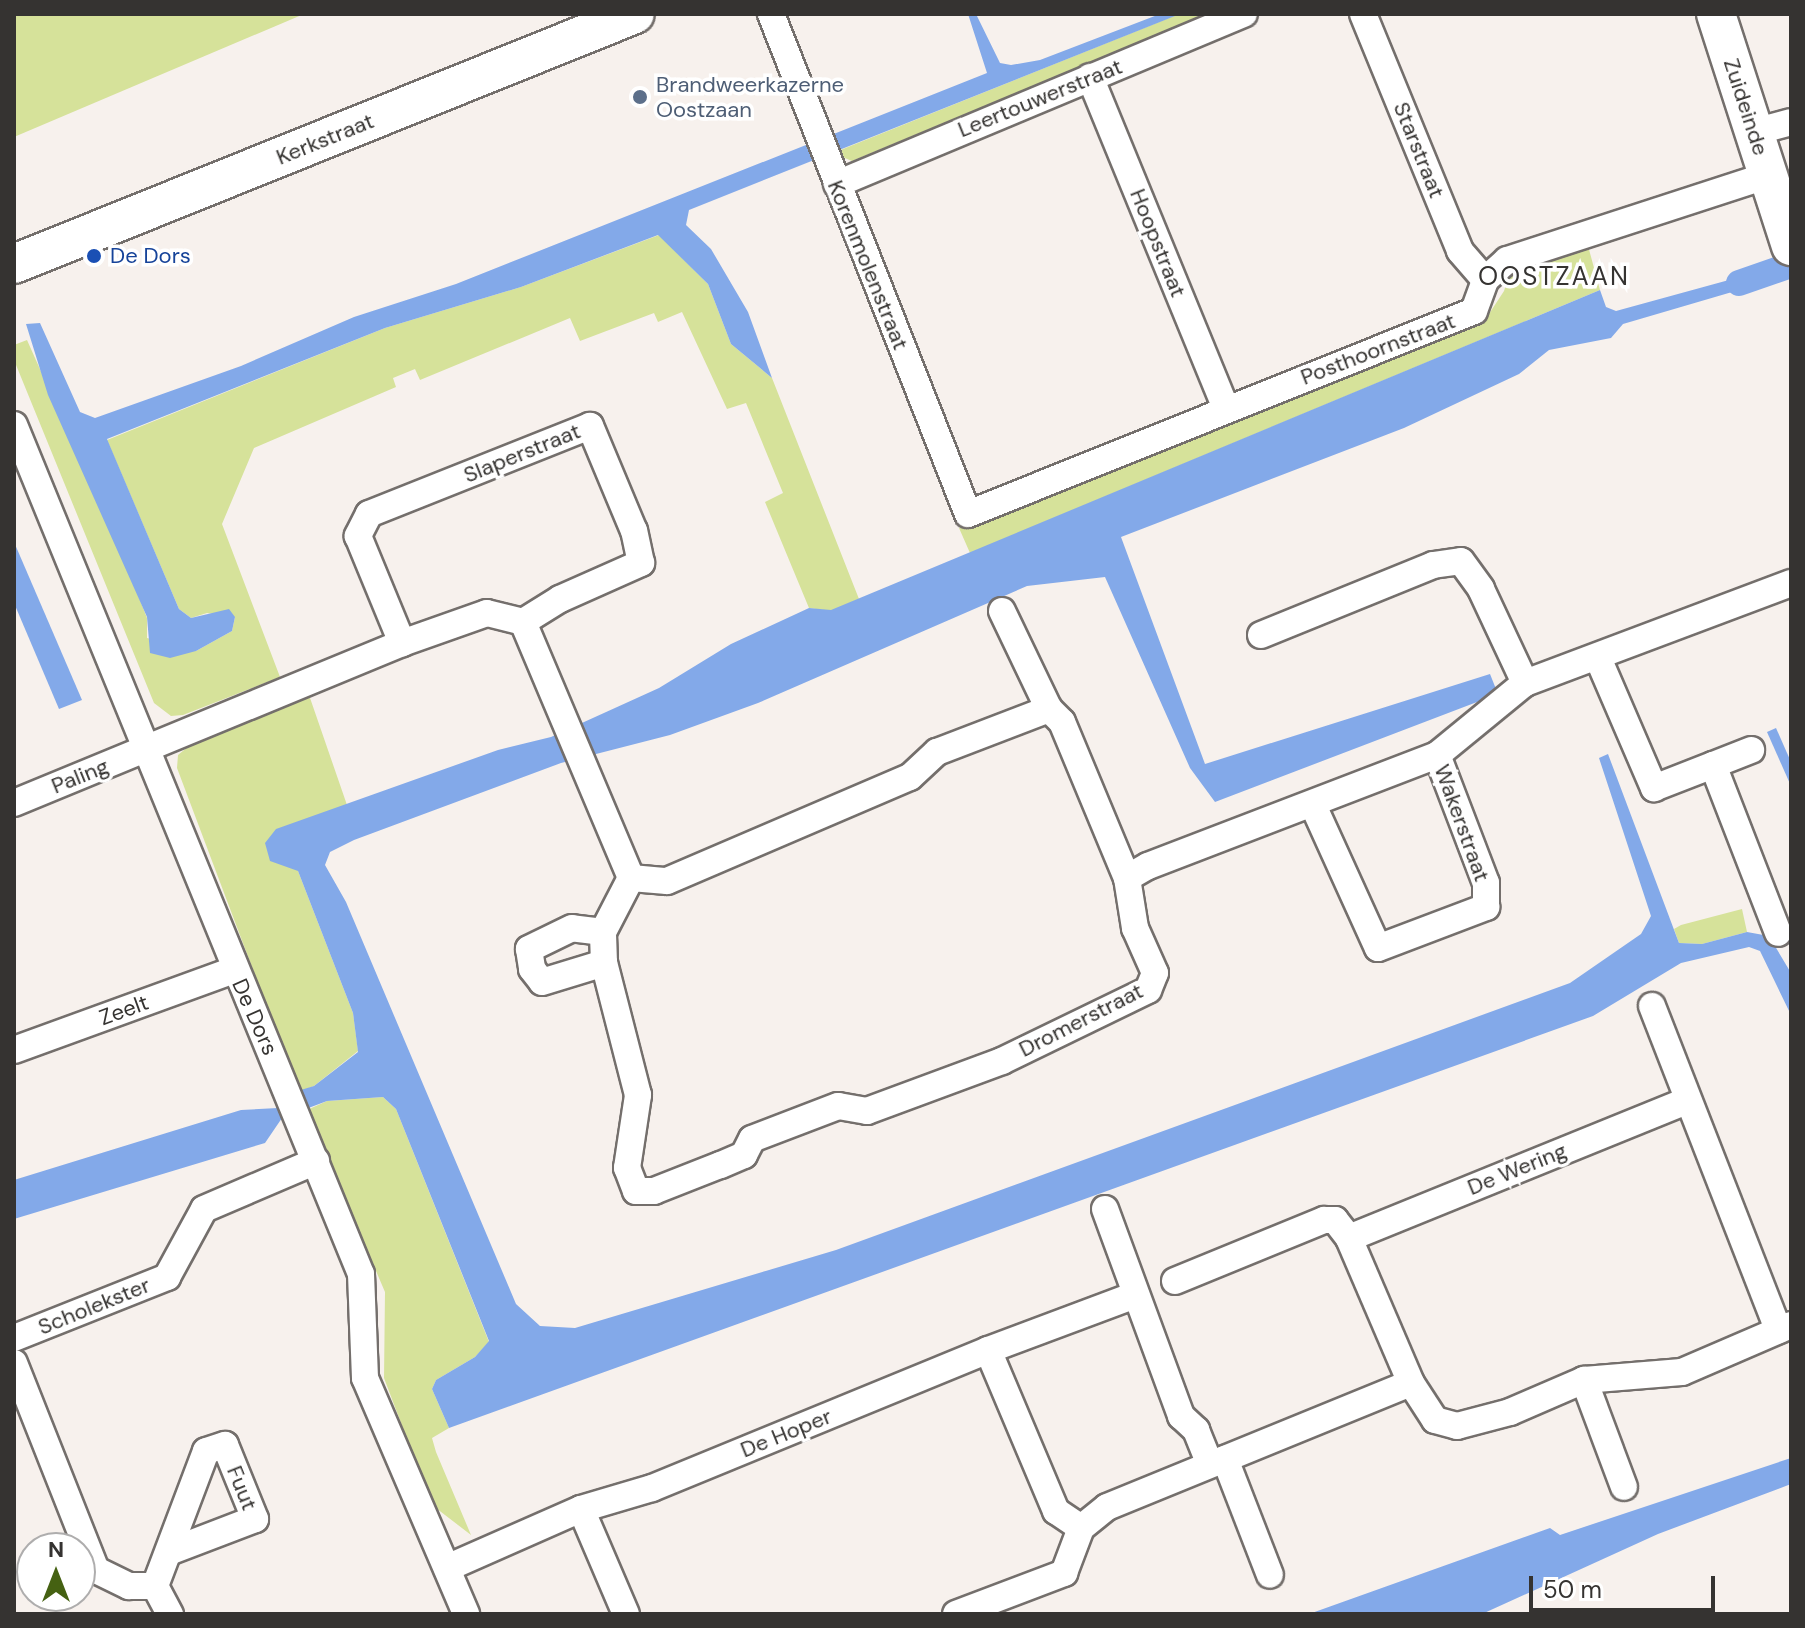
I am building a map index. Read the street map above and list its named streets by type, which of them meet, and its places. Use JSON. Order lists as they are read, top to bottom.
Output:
{
  "streets": {
    "street": [
      "Leertouwerstraat",
      "Zuideinde",
      "Kerkstraat",
      "Starstraat",
      "Hoopstraat",
      "Korenmolenstraat",
      "Posthoornstraat",
      "Slaperstraat",
      "Paling",
      "Wakerstraat",
      "Zeelt",
      "De Dors",
      "Dromerstraat",
      "De Wering",
      "Scholekster",
      "De Hoper"
    ]
  },
  "crossings": [
    ["Leertouwerstraat", "Hoopstraat"],
    ["Leertouwerstraat", "Korenmolenstraat"],
    ["Zuideinde", "Posthoornstraat"],
    ["Starstraat", "Posthoornstraat"],
    ["Hoopstraat", "Posthoornstraat"],
    ["Korenmolenstraat", "Posthoornstraat"],
    ["Paling", "De Dors"],
    ["Wakerstraat", "Dromerstraat"],
    ["Zeelt", "De Dors"],
    ["De Dors", "Scholekster"],
    ["De Dors", "De Hoper"]
  ],
  "districts": ["OOSTZAAN"],
  "places": ["Brandweerkazerne Oostzaan", "De Dors"],
  "scale_bar": "50 m",
  "north": "top"
}
